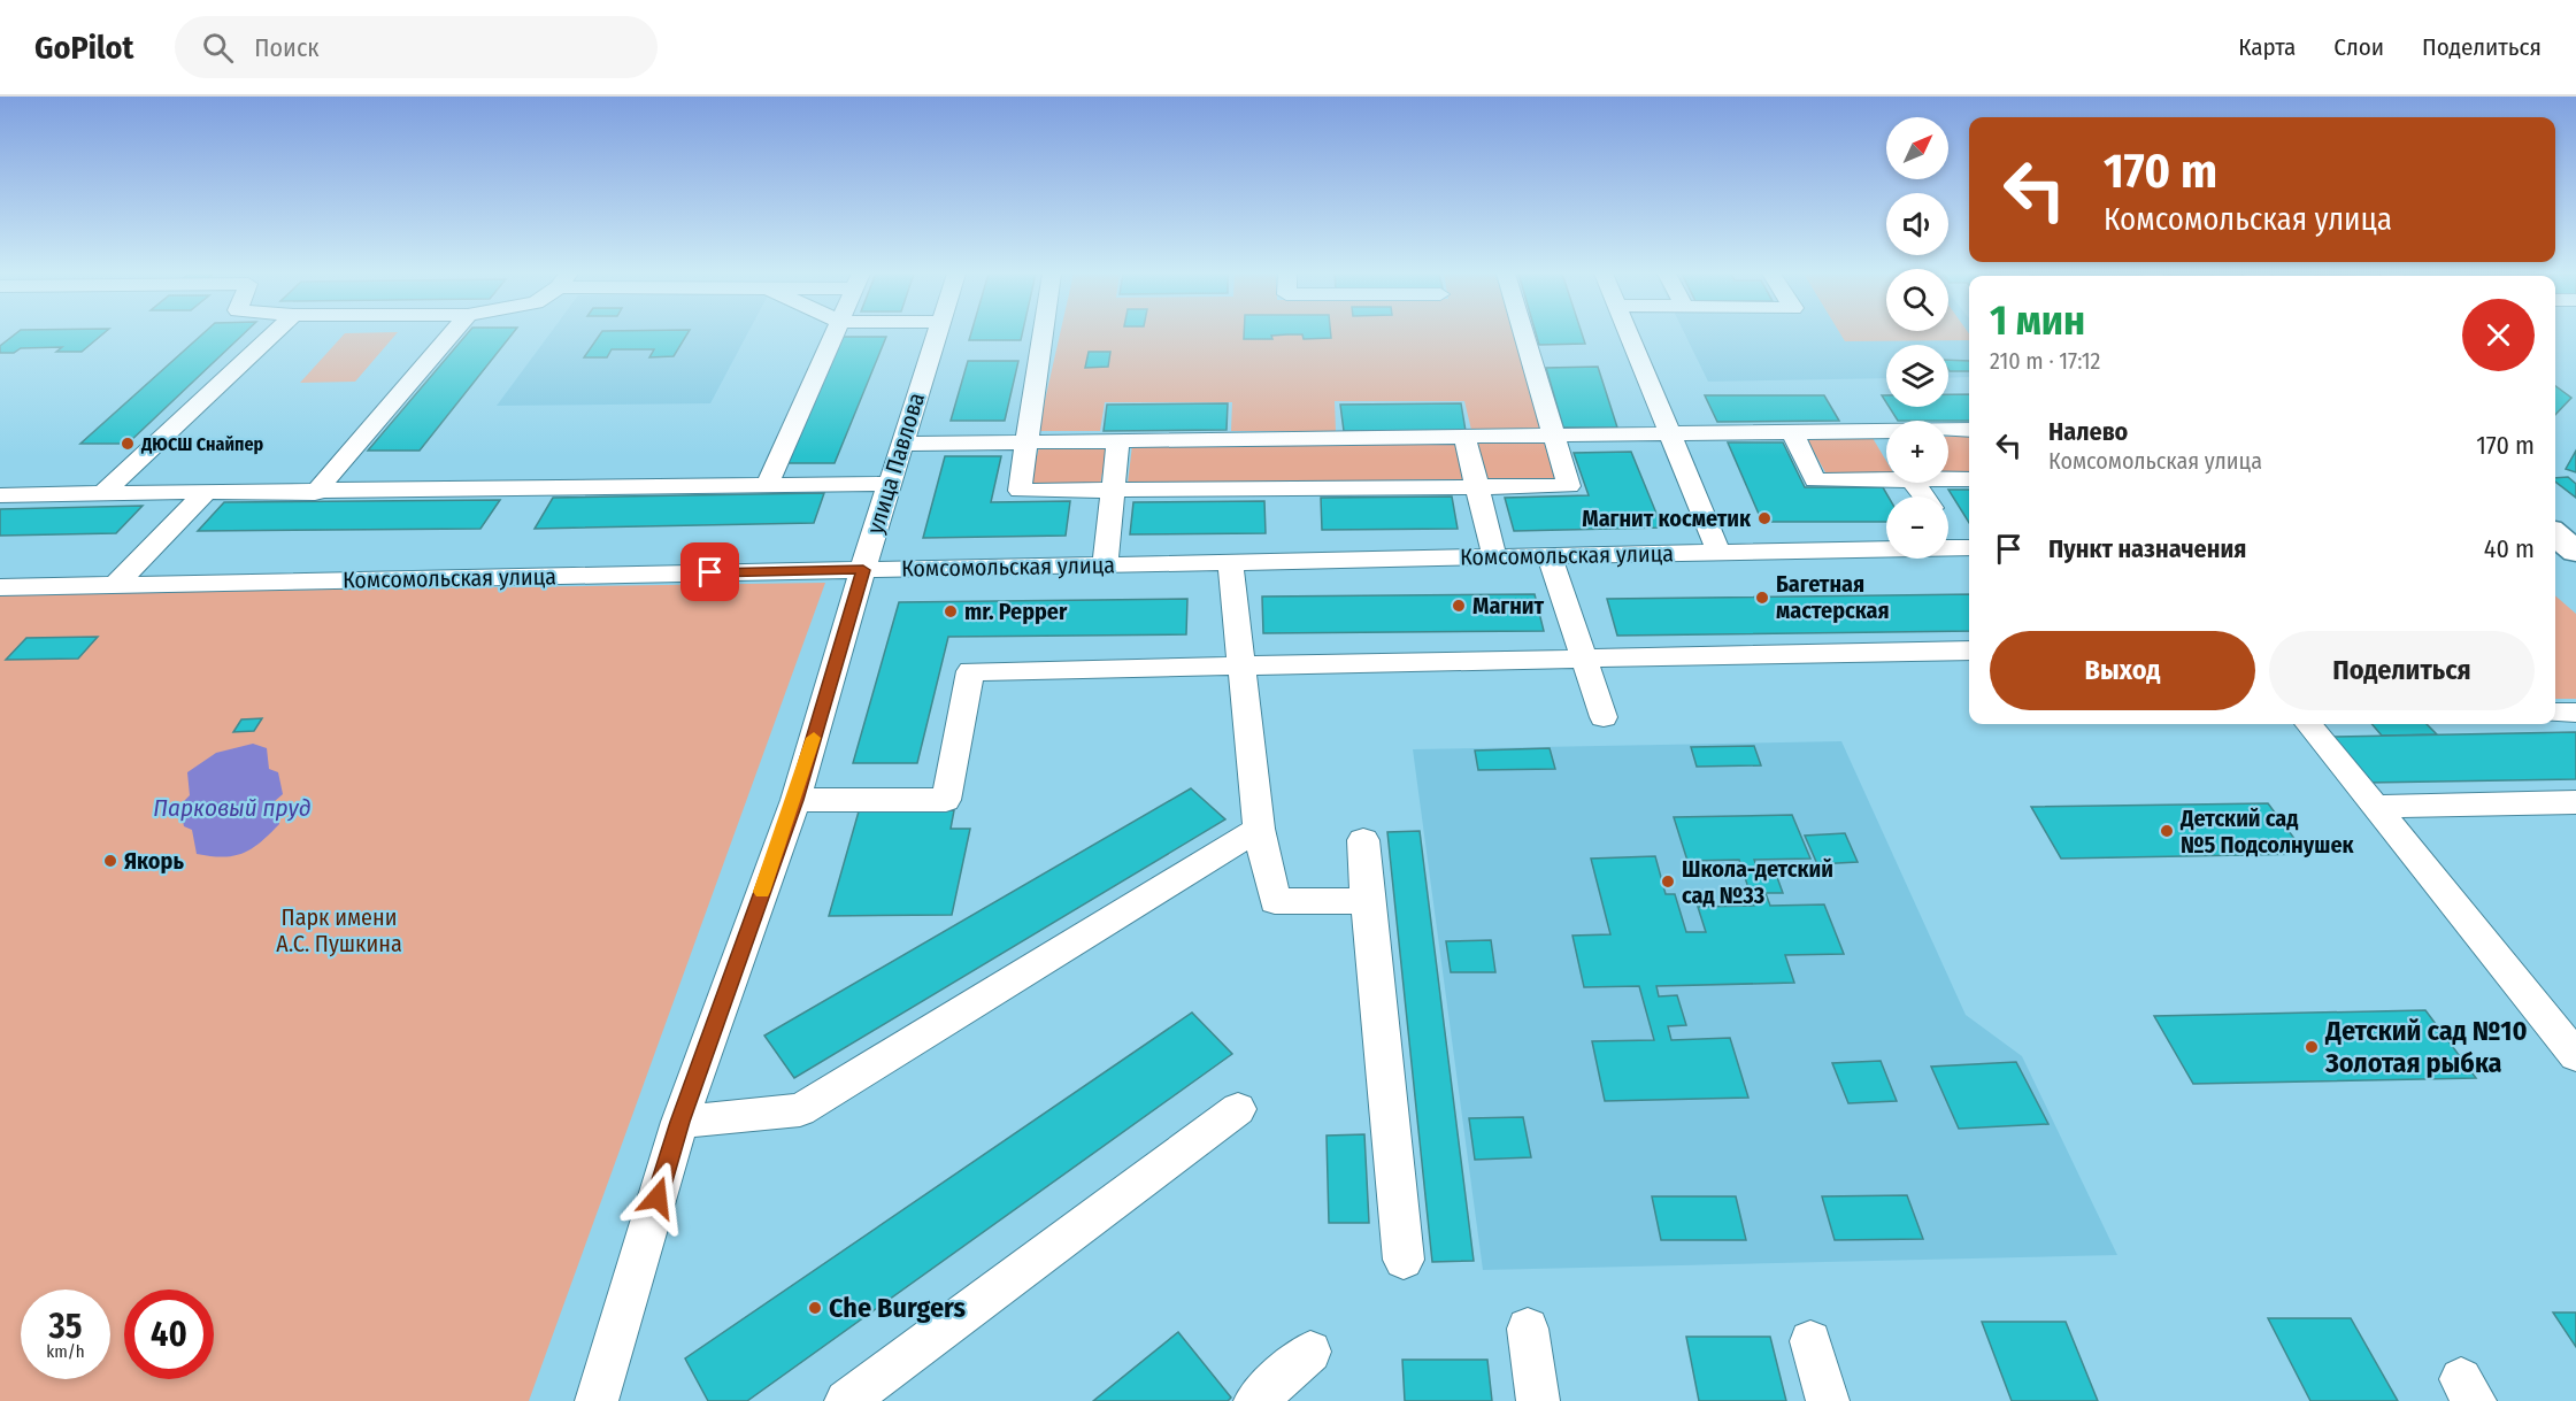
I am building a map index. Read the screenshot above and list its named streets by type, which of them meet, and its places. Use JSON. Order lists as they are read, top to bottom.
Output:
{
  "streets": {
    "street": ["улица Павлова", "Комсомольская улица"]
  },
  "crossings": [
    ["улица Павлова", "Комсомольская улица"]
  ],
  "water": ["Парковый пруд"],
  "parks": ["Парк имени А.С. Пушкина"],
  "places": [
    "ДЮСШ Снайпер",
    "Магнит косметик",
    "Багетная мастерская",
    "Магнит",
    "mr. Pepper",
    "Детский сад №5 Подсолнушек",
    "Якорь",
    "Школа-детский сад №33",
    "Детский сад №10 Золотая рыбка",
    "Che Burgers"
  ],
  "north": "top right",
  "page": {
    "header": "GoPilot",
    "search": "Поиск",
    "nav": ["Карта", "Слои", "Поделиться"],
    "map_buttons": ["+", "−"],
    "turn": ["170 m", "Комсомольская улица"],
    "heading": ["1 мин", "210 m · 17:12"],
    "list": [
      {
        "name": "Налево",
        "note": "Комсомольская улица",
        "value": "170 m"
      },
      {
        "name": "Пункт назначения",
        "value": "40 m"
      }
    ],
    "buttons": ["Выход", "Поделиться"],
    "speed": "35 km/h",
    "limit": "40"
  }
}
